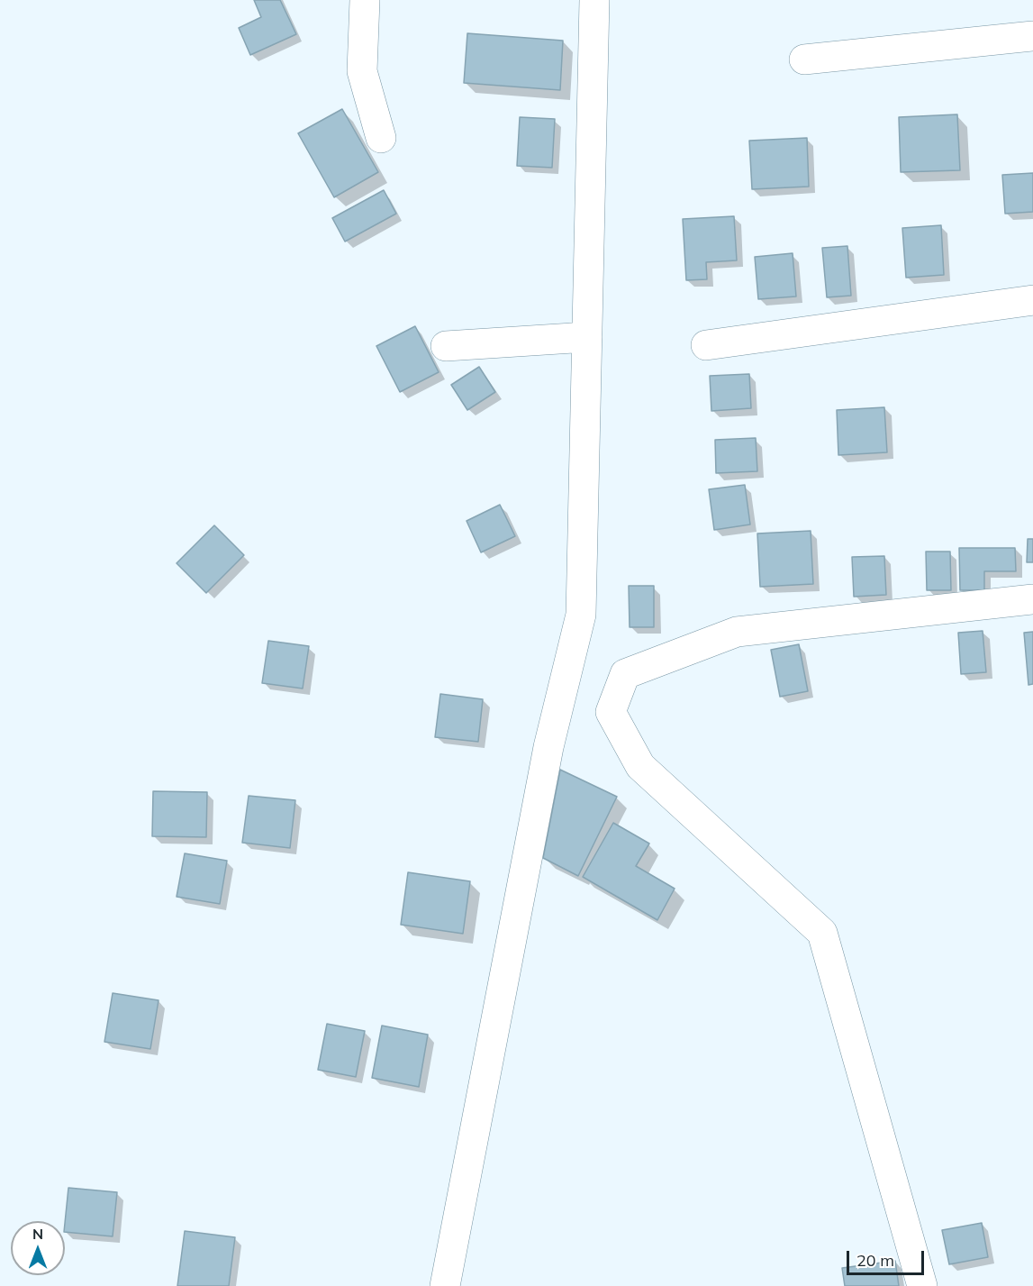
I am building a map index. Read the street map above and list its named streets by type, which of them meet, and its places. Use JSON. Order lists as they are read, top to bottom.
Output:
{
  "scale_bar": "20 m",
  "north": "top"
}
